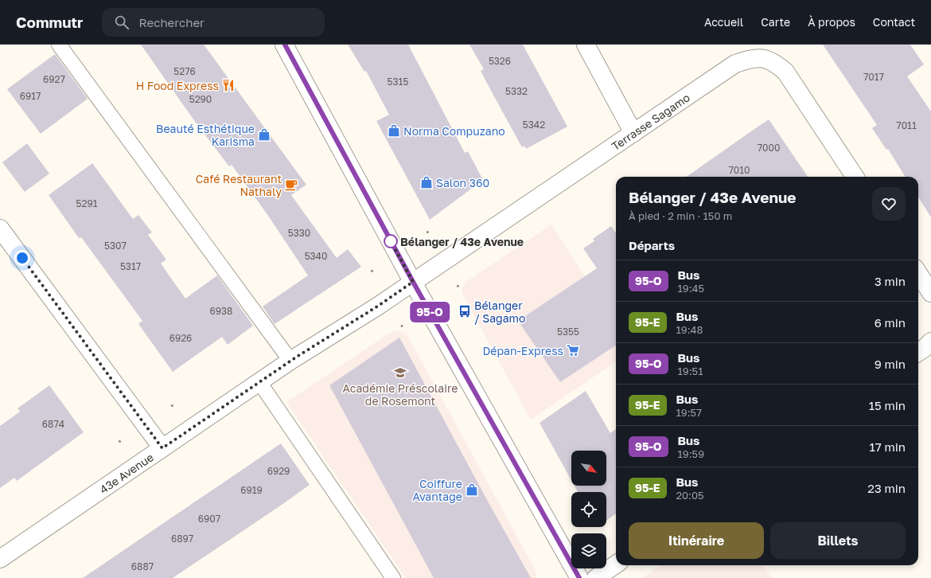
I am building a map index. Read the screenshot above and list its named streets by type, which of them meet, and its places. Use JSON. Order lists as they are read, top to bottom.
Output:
{
  "streets": {
    "street": ["Terrasse Sagamo", "43e Avenue"]
  },
  "crossings": [
    ["Terrasse Sagamo", "43e Avenue"]
  ],
  "places": {
    "restaurant": ["H Food Express"],
    "shop": [
      "Norma Compuzano",
      "Beauté Esthétique Karisma",
      "Salon 360",
      "Coiffure Avantage"
    ],
    "cafe": ["Café Restaurant Nathaly"],
    "other": ["Bélanger / 43e Avenue"],
    "bus stop": ["Bélanger / Sagamo"],
    "supermarket": ["Dépan-Express"],
    "school or university": ["Académie Préscolaire de Rosemont"]
  },
  "lines": ["bus line 95-O"],
  "house_numbers": [
    "5326",
    "5276",
    "7017",
    "6927",
    "5315",
    "5332",
    "6917",
    "5290",
    "5342",
    "7011",
    "7000",
    "7010",
    "5291",
    "5330",
    "5307",
    "5340",
    "5317",
    "6938",
    "5355",
    "6926",
    "6874",
    "6929",
    "6919",
    "6907",
    "6897",
    "6887"
  ],
  "north": "bottom right",
  "page": {
    "header": "Commutr",
    "search": "Rechercher",
    "nav": [
      "Accueil",
      "Carte",
      "À propos",
      "Contact"
    ],
    "on_map": "95-O",
    "heading": [
      ["Bélanger / 43e Avenue", "À pied · 2 min · 150 m"],
      "Départs"
    ],
    "list": [
      {
        "mark": "95-O",
        "name": "Bus",
        "note": "19:45",
        "value": "3 min"
      },
      {
        "mark": "95-E",
        "name": "Bus",
        "note": "19:48",
        "value": "6 min"
      },
      {
        "mark": "95-O",
        "name": "Bus",
        "note": "19:51",
        "value": "9 min"
      },
      {
        "mark": "95-E",
        "name": "Bus",
        "note": "19:57",
        "value": "15 min"
      },
      {
        "mark": "95-O",
        "name": "Bus",
        "note": "19:59",
        "value": "17 min"
      },
      {
        "mark": "95-E",
        "name": "Bus",
        "note": "20:05",
        "value": "23 min"
      }
    ],
    "buttons": ["Itinéraire", "Billets"]
  }
}
